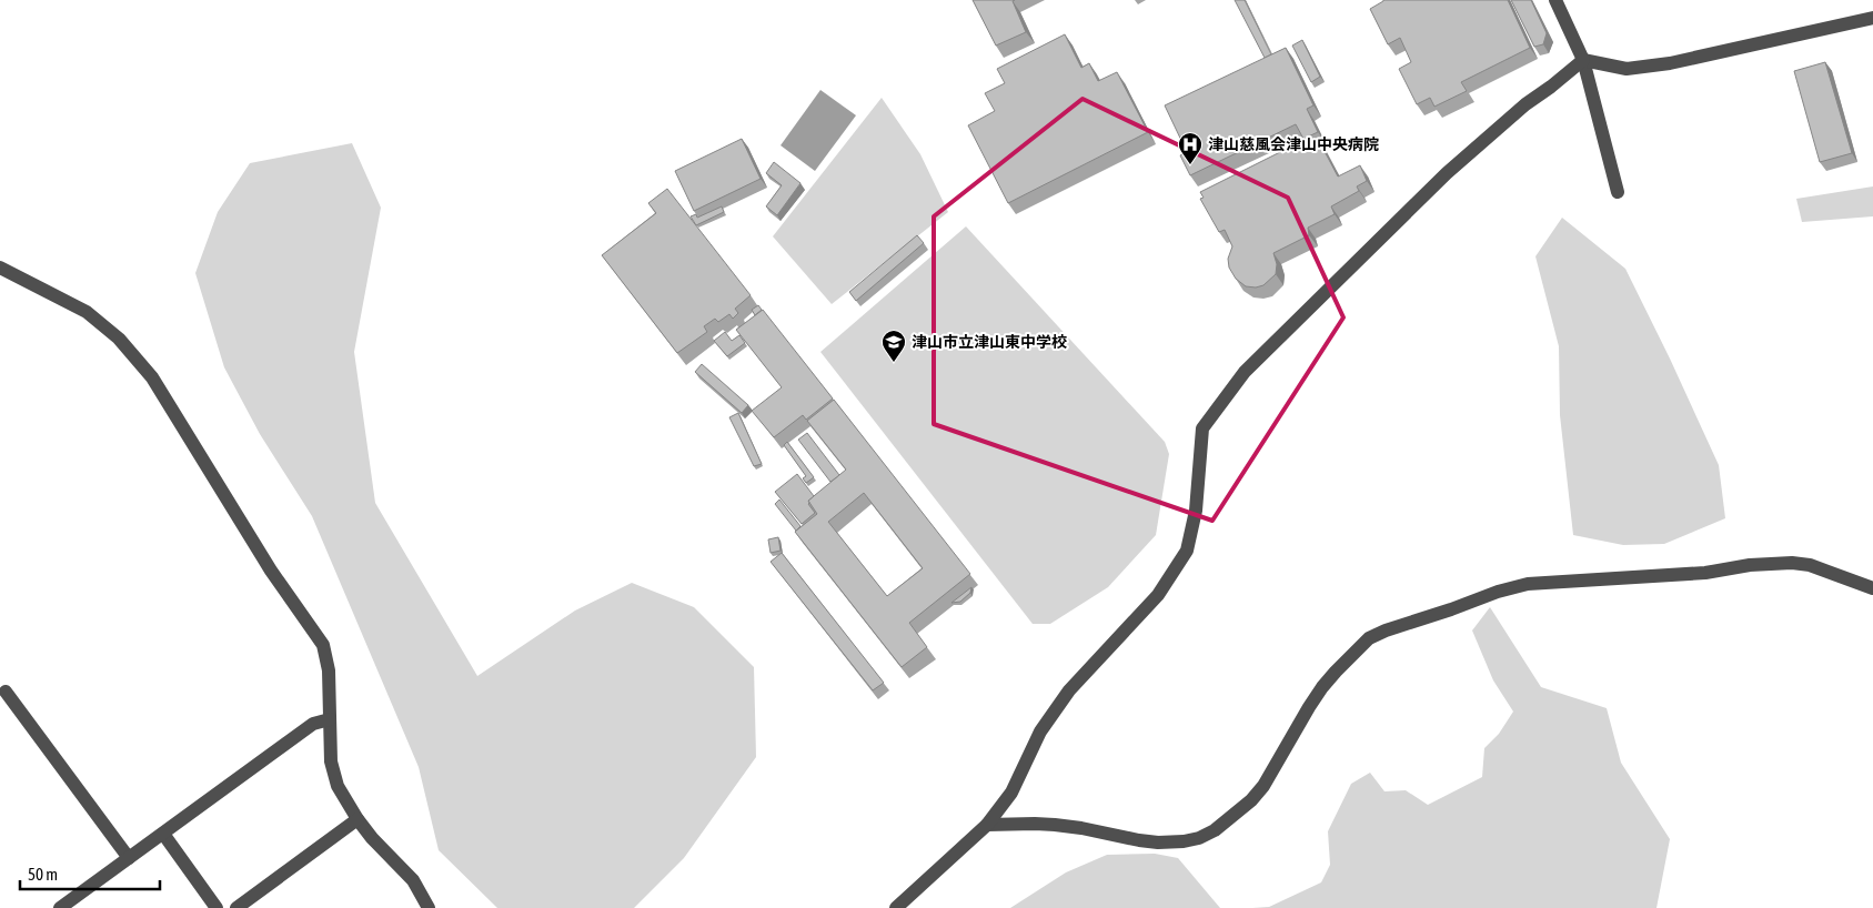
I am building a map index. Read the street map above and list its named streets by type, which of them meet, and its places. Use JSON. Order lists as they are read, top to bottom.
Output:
{
  "places": {
    "hospital": ["津山慈風会津山中央病院"],
    "school or university": ["津山市立津山東中学校"]
  },
  "scale_bar": "50 m"
}
